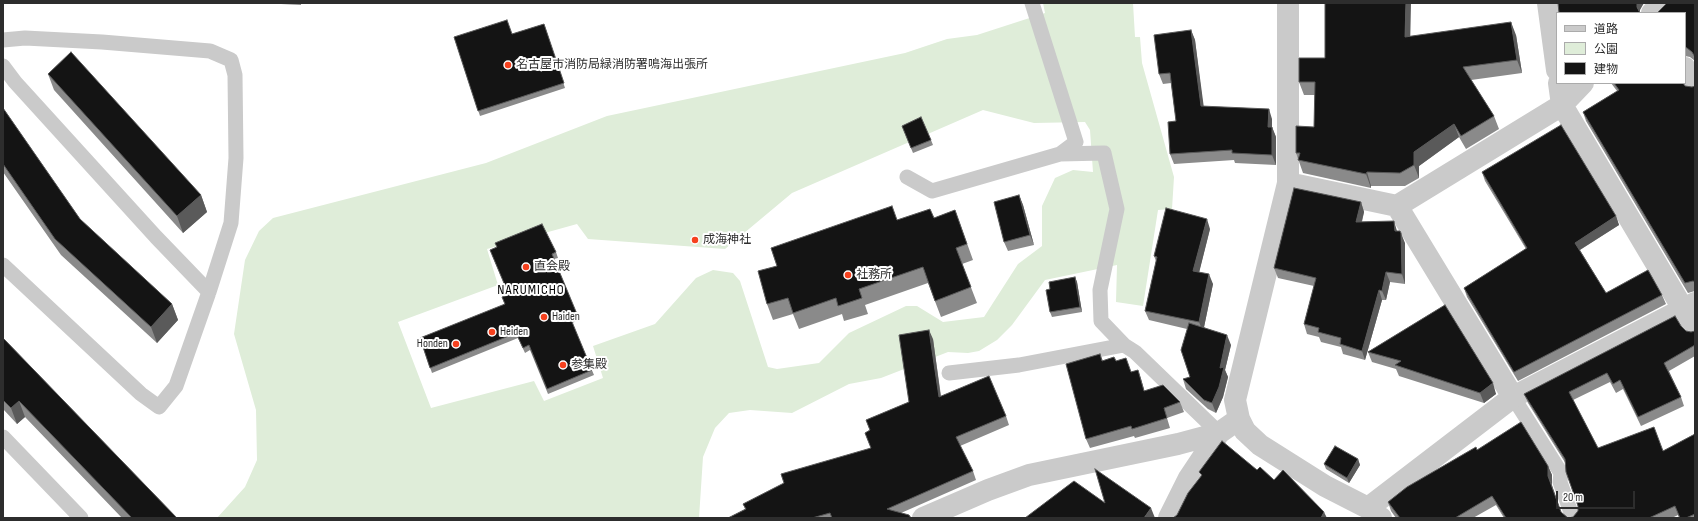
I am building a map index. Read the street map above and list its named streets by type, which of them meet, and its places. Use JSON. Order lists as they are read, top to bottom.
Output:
{
  "districts": ["NARUMICHO"],
  "places": [
    "名古屋市消防局緑消防署鳴海出張所",
    "成海神社",
    "直会殿",
    "社務所",
    "Haiden",
    "Heiden",
    "Honden",
    "参集殿"
  ],
  "legend": ["道路", "公園", "建物"],
  "scale_bar": "20 m"
}
